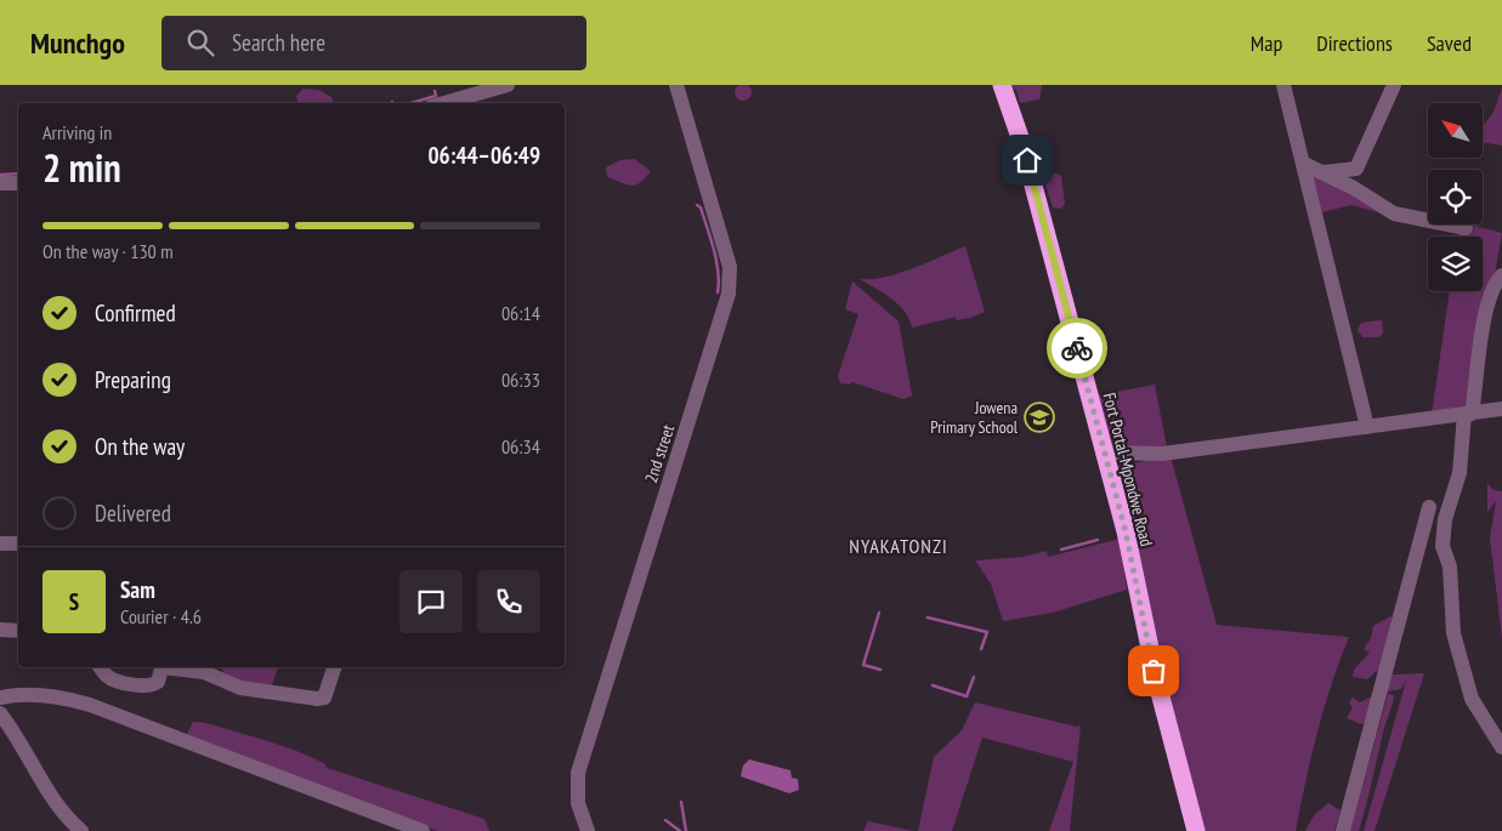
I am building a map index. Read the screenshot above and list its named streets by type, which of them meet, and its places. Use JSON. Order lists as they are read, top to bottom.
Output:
{
  "streets": {
    "highway": ["Fort Portal-Mpondwe Road"],
    "street": ["2nd street"]
  },
  "districts": ["NYAKATONZI"],
  "places": {
    "school or university": ["Jowena Primary School"]
  },
  "north": "top left",
  "page": {
    "header": "Munchgo",
    "search": "Search here",
    "nav": ["Map", "Directions", "Saved"],
    "heading": ["2 min", "Arriving in", "06:44–06:49"],
    "panel": ["Sam", "Courier · 4.6"],
    "bar": "On the way · 130 m",
    "list": [
      ["Confirmed", "06:14"],
      ["Preparing", "06:33"],
      ["On the way", "06:34"],
      "Delivered"
    ],
    "round": "S"
  }
}
